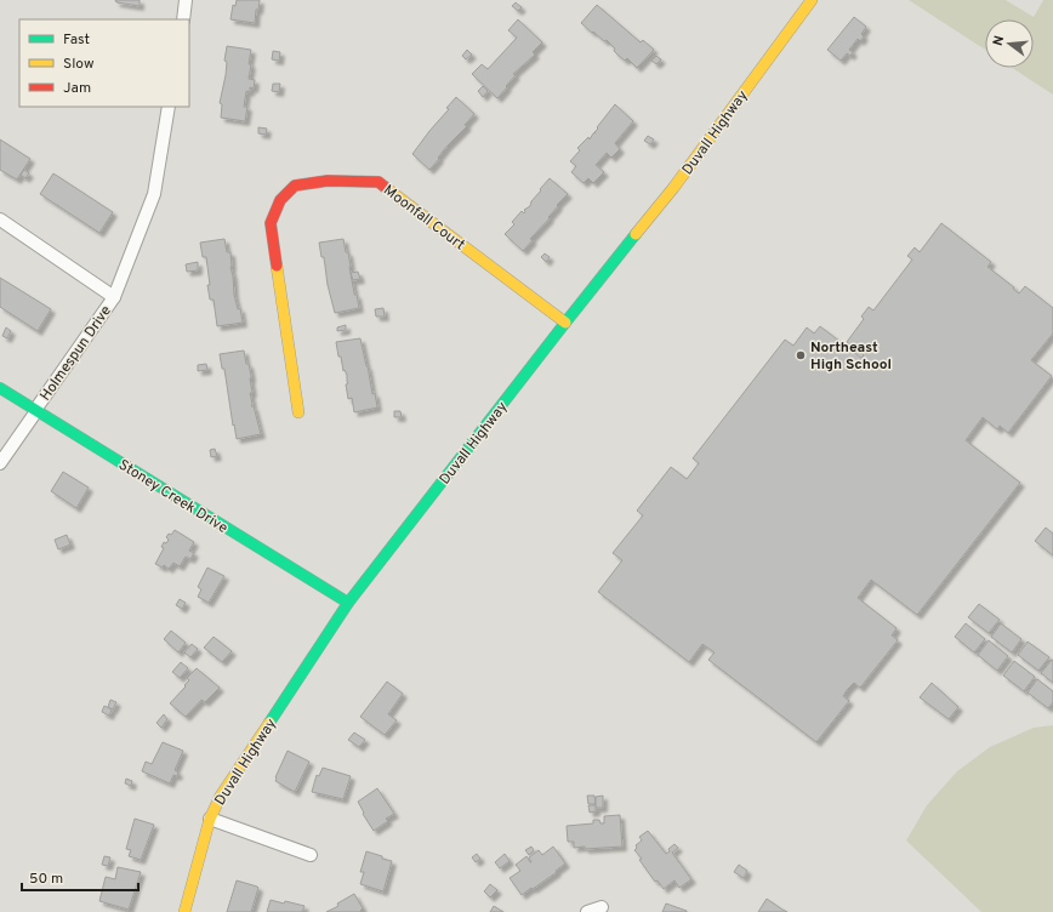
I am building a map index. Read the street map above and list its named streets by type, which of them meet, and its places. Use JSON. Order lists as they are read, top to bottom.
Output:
{
  "streets": {
    "street": [
      "Duvall Highway",
      "Moonfall Court",
      "Holmespun Drive",
      "Stoney Creek Drive"
    ]
  },
  "crossings": [
    ["Duvall Highway", "Moonfall Court"],
    ["Duvall Highway", "Stoney Creek Drive"],
    ["Holmespun Drive", "Stoney Creek Drive"]
  ],
  "places": ["Northeast High School"],
  "legend": ["Fast", "Slow", "Jam"],
  "scale_bar": "50 m",
  "north": "left"
}
